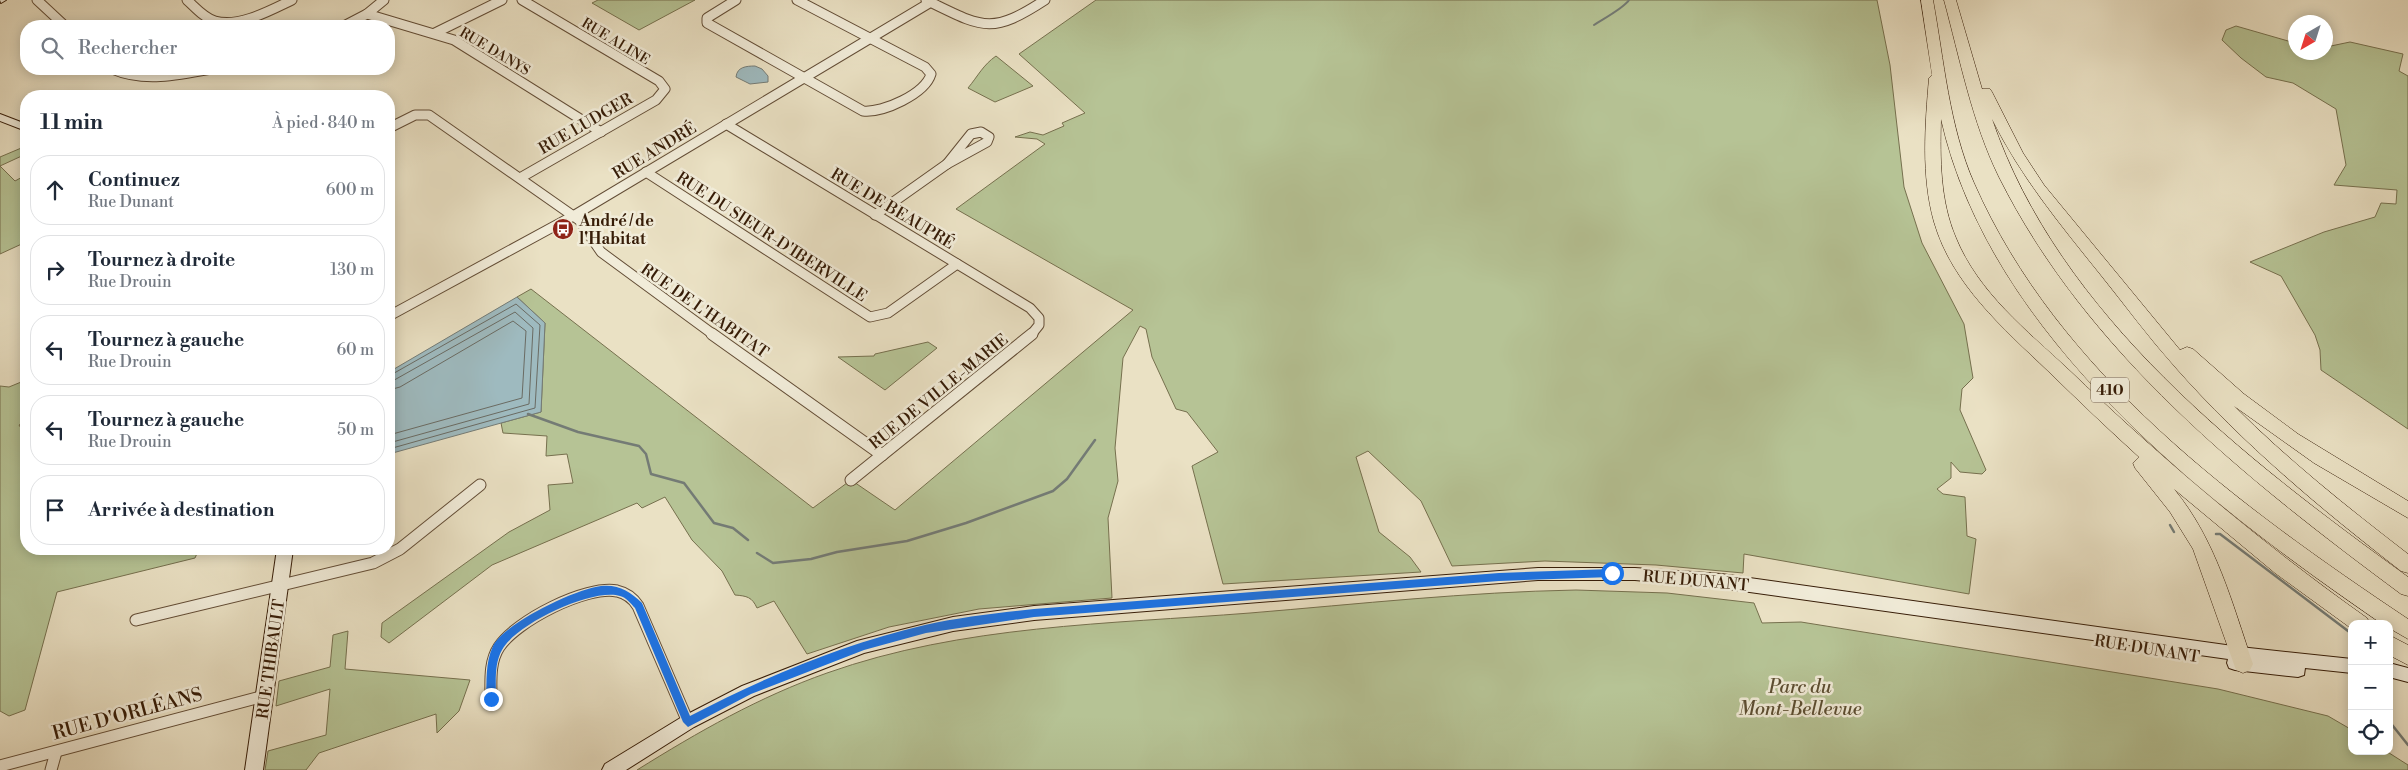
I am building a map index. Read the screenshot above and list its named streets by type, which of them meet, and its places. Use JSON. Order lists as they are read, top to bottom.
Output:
{
  "streets": {
    "highway": ["410"],
    "street": [
      "RUE ALINE",
      "RUE DANYS",
      "RUE LUDGER",
      "RUE ANDRÉ",
      "RUE DE BEAUPRÉ",
      "RUE DU SIEUR-D'IBERVILLE",
      "RUE DE L'HABITAT",
      "RUE DE VILLE-MARIE",
      "RUE DUNANT",
      "RUE THIBAULT",
      "RUE D'ORLÉANS"
    ]
  },
  "crossings": [
    ["RUE ALINE", "RUE LUDGER"],
    ["RUE DANYS", "RUE LUDGER"],
    ["RUE LUDGER", "RUE DE L'HABITAT"],
    ["RUE ANDRÉ", "RUE DE BEAUPRÉ"],
    ["RUE ANDRÉ", "RUE DU SIEUR-D'IBERVILLE"],
    ["RUE ANDRÉ", "RUE DE L'HABITAT"],
    ["RUE DE BEAUPRÉ", "RUE DU SIEUR-D'IBERVILLE"],
    ["RUE DE BEAUPRÉ", "RUE DE VILLE-MARIE"],
    ["RUE DE L'HABITAT", "RUE DE VILLE-MARIE"],
    ["RUE THIBAULT", "RUE D'ORLÉANS"]
  ],
  "parks": ["Parc du Mont-Bellevue"],
  "places": {
    "bus stop": ["André / de l'Habitat"]
  },
  "north": "bottom left",
  "page": {
    "search": "Rechercher",
    "heading": ["11 min", "À pied · 840 m"],
    "list": [
      ["Continuez", "Rue Dunant", "600 m"],
      ["Tournez à droite", "Rue Drouin", "130 m"],
      ["Tournez à gauche", "Rue Drouin", "60 m"],
      ["Tournez à gauche", "Rue Drouin", "50 m"],
      "Arrivée à destination"
    ],
    "map_buttons": ["+", "−"]
  }
}
